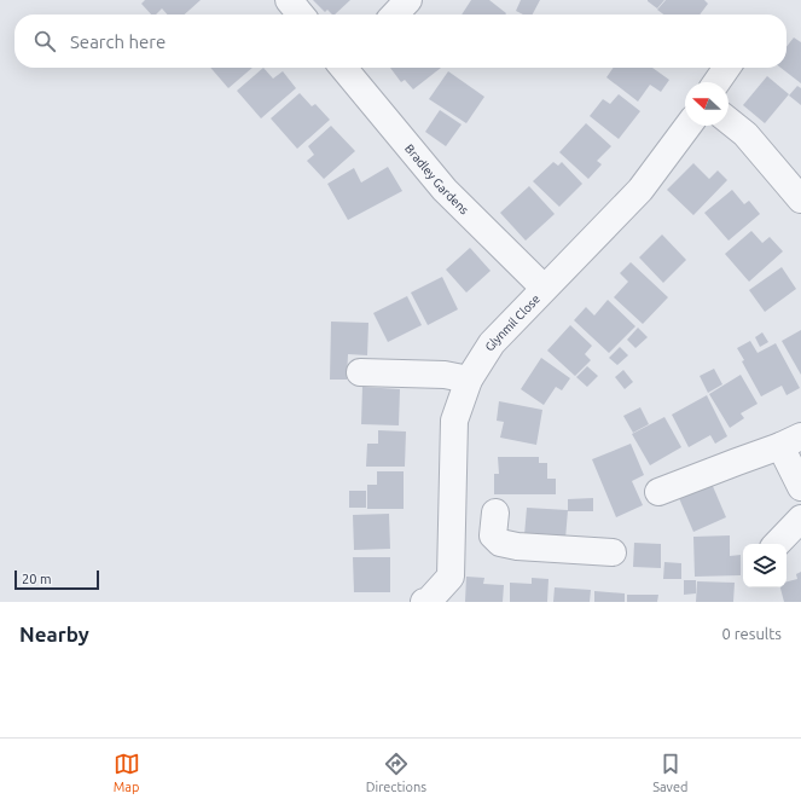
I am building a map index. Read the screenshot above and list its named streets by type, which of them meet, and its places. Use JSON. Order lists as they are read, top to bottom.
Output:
{
  "streets": {
    "street": ["Bradley Gardens", "Glynmil Close"]
  },
  "crossings": [
    ["Bradley Gardens", "Glynmil Close"]
  ],
  "scale_bar": "20 m",
  "north": "left",
  "page": {
    "search": "Search here",
    "scale": "20 m",
    "heading": ["Nearby", "0 results"],
    "nav": ["Map", "Directions", "Saved"]
  }
}
